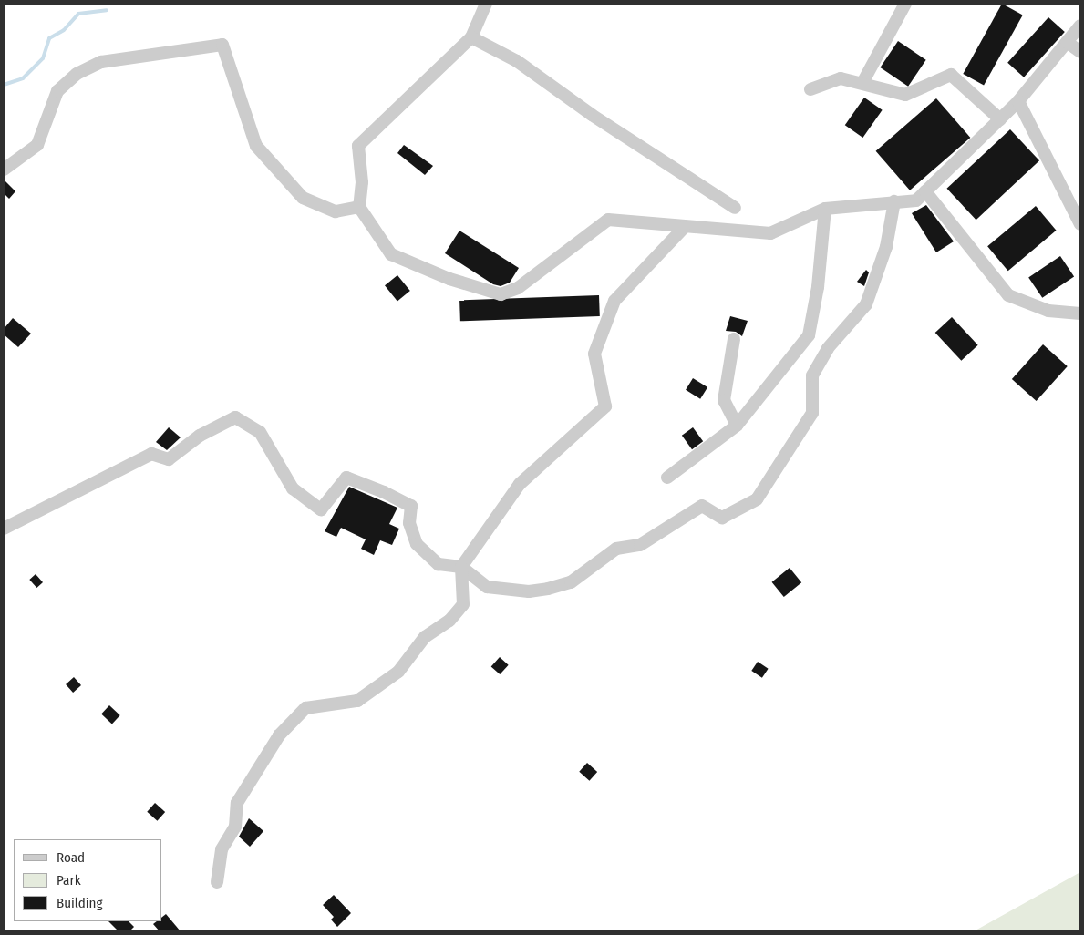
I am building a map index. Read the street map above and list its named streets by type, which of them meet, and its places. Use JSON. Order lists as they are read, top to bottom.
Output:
{
  "legend": ["Road", "Park", "Building"]
}
